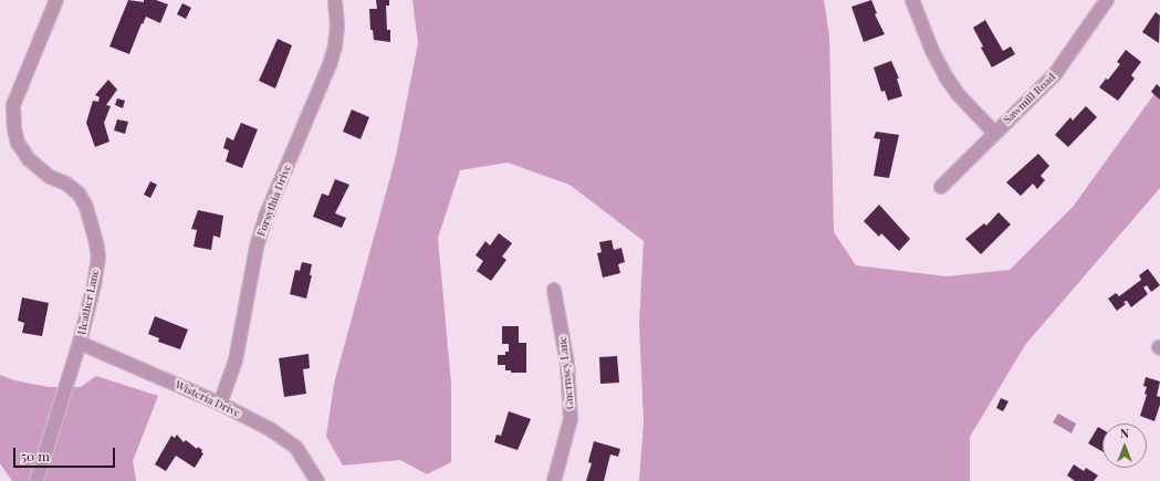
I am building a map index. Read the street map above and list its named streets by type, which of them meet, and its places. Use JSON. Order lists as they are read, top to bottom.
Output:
{
  "streets": {
    "street": [
      "Sawmill Road",
      "Forsythia Drive",
      "Heather Lane",
      "Guernsey Lane",
      "Wisteria Drive"
    ]
  },
  "crossings": [
    ["Forsythia Drive", "Wisteria Drive"],
    ["Heather Lane", "Wisteria Drive"]
  ],
  "scale_bar": "50 m",
  "north": "top"
}
